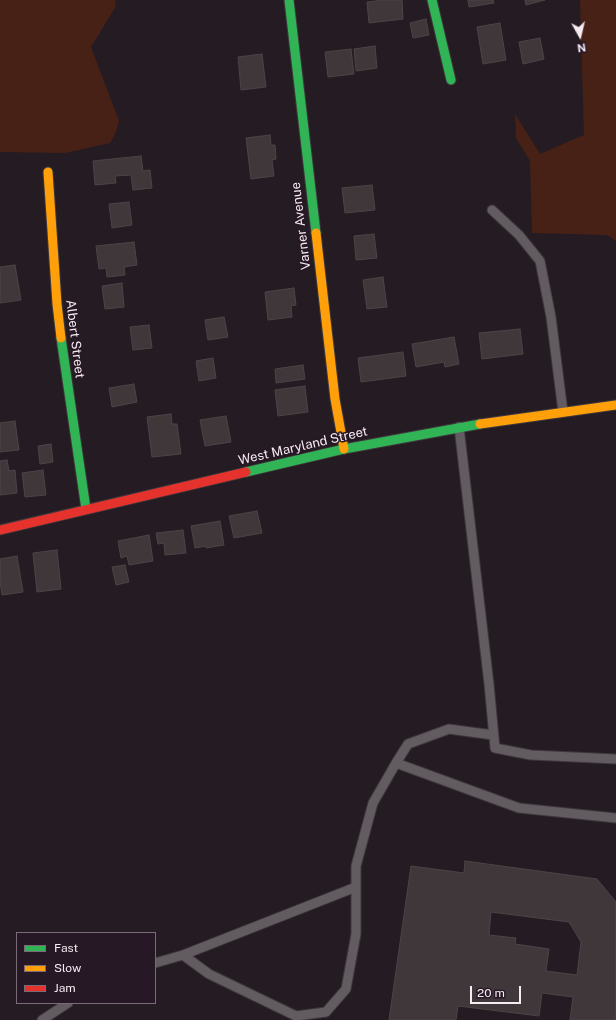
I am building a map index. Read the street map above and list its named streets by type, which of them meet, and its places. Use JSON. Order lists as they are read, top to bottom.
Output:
{
  "streets": {
    "street": ["Varner Avenue", "Albert Street", "West Maryland Street"]
  },
  "crossings": [
    ["Varner Avenue", "West Maryland Street"],
    ["Albert Street", "West Maryland Street"]
  ],
  "legend": ["Fast", "Slow", "Jam"],
  "scale_bar": "20 m",
  "north": "bottom"
}
